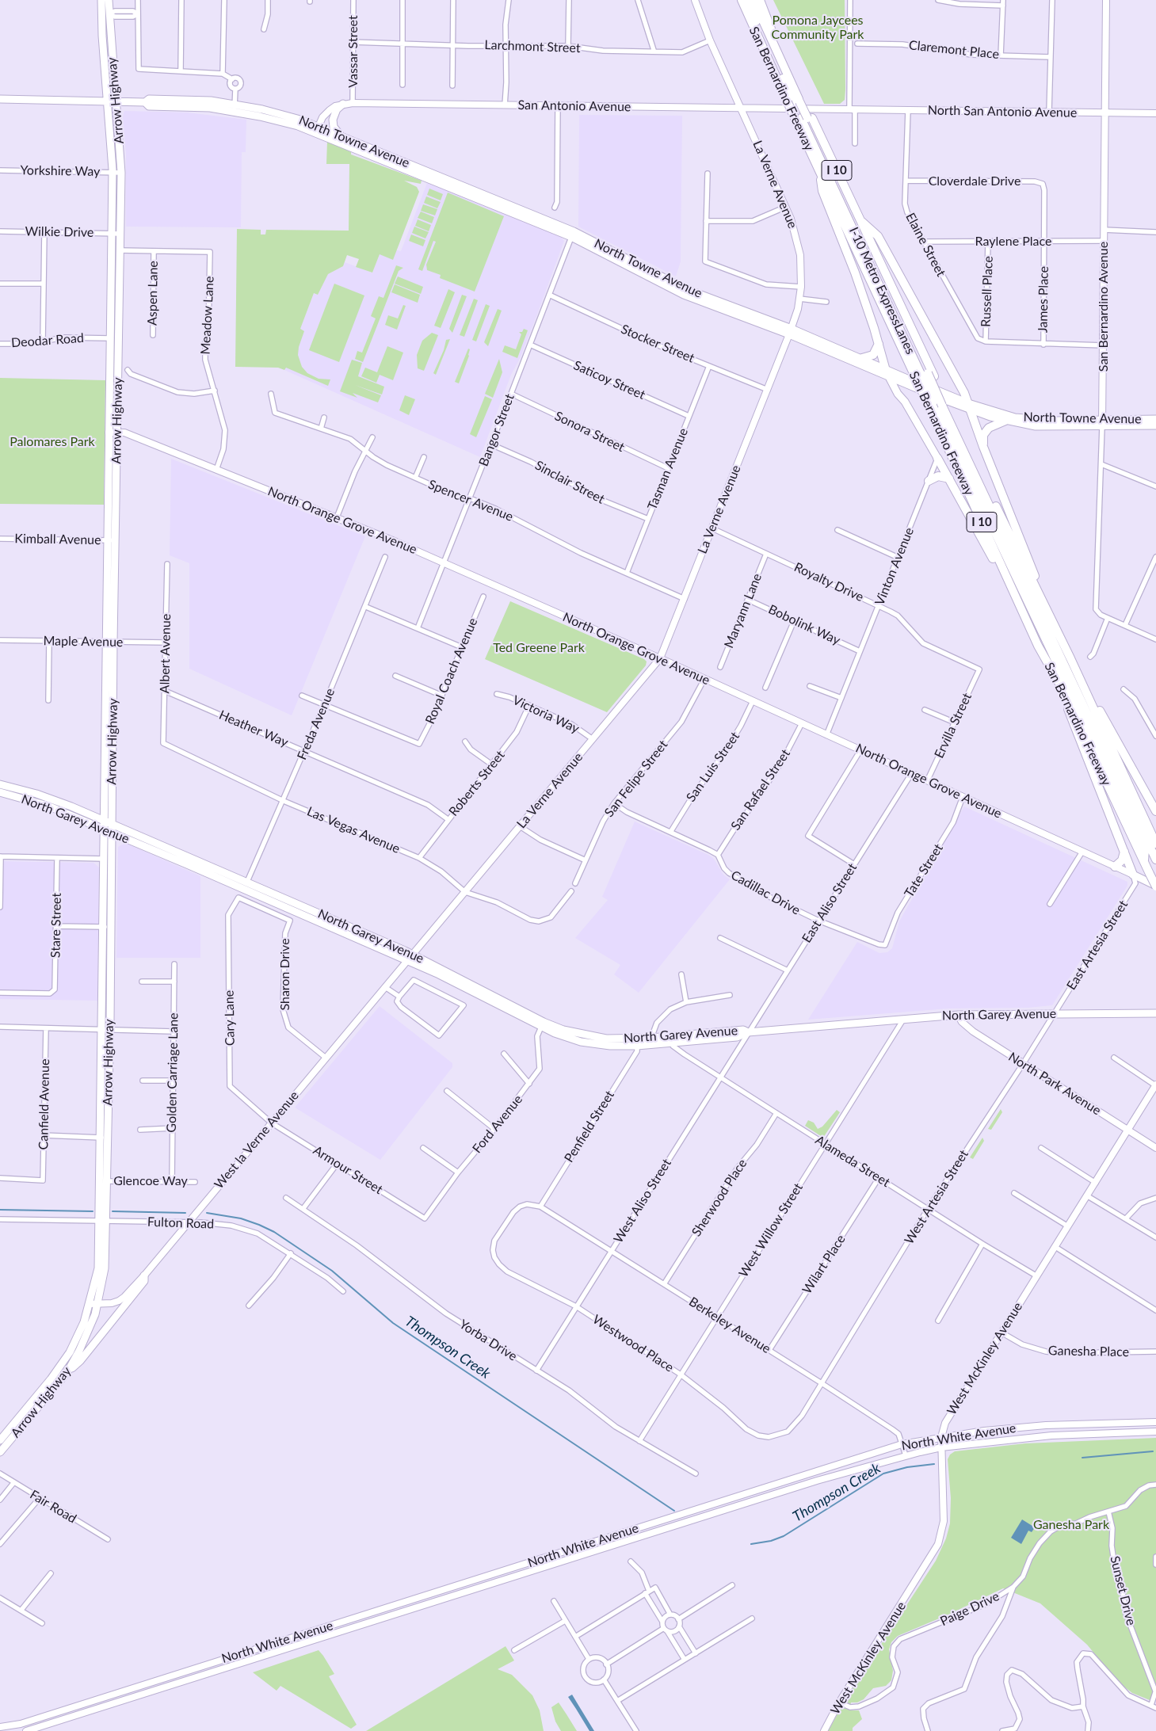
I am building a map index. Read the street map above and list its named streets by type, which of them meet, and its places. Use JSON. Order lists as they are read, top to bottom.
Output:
{
  "streets": {
    "highway": ["San Bernardino Freeway", "I 10", "I-10 Metro ExpressLanes"],
    "main road": [
      "Arrow Highway",
      "San Antonio Avenue",
      "North San Antonio Avenue",
      "North Towne Avenue",
      "La Verne Avenue",
      "San Bernardino Avenue",
      "Deodar Road",
      "North Orange Grove Avenue",
      "North Garey Avenue",
      "North Park Avenue",
      "West la Verne Avenue",
      "West McKinley Avenue",
      "North White Avenue"
    ],
    "street": [
      "Larchmont Street",
      "Claremont Place",
      "Vassar Street",
      "Yorkshire Way",
      "Cloverdale Drive",
      "Wilkie Drive",
      "Raylene Place",
      "Elaine Street",
      "Russell Place",
      "Aspen Lane",
      "James Place",
      "Meadow Lane",
      "Stocker Street",
      "Saticoy Street",
      "Bangor Street",
      "Sonora Street",
      "Tasman Avenue",
      "Sinclair Street",
      "Spencer Avenue",
      "Kimball Avenue",
      "Vinton Avenue",
      "Royalty Drive",
      "Maryann Lane",
      "Bobolink Way",
      "Maple Avenue",
      "Albert Avenue",
      "Royal Coach Avenue",
      "Victoria Way",
      "Freda Avenue",
      "Ervilla Street",
      "Heather Way",
      "San Luis Street",
      "San Felipe Street",
      "Roberts Street",
      "San Rafael Street",
      "Las Vegas Avenue",
      "Tate Street",
      "Cadillac Drive",
      "East Aliso Street",
      "Stare Street",
      "East Artesia Street",
      "Sharon Drive",
      "Cary Lane",
      "Golden Carriage Lane",
      "Canfield Avenue",
      "Ford Avenue",
      "Penfield Street",
      "Alameda Street",
      "Armour Street",
      "Glencoe Way",
      "West Artesia Street",
      "Sherwood Place",
      "West Aliso Street",
      "Fulton Road",
      "West Willow Street",
      "Wilart Place",
      "Berkeley Avenue",
      "Yorba Drive",
      "Westwood Place",
      "Ganesha Place",
      "Fair Road",
      "Sunset Drive",
      "Paige Drive"
    ]
  },
  "crossings": [
    ["Larchmont Street", "Vassar Street"],
    ["Larchmont Street", "La Verne Avenue"],
    ["Vassar Street", "San Antonio Avenue"],
    ["San Bernardino Freeway", "I-10 Metro ExpressLanes"],
    ["San Bernardino Freeway", "North Orange Grove Avenue"],
    ["Arrow Highway", "North Towne Avenue"],
    ["Arrow Highway", "Yorkshire Way"],
    ["Arrow Highway", "Wilkie Drive"],
    ["Arrow Highway", "Deodar Road"],
    ["Arrow Highway", "North Orange Grove Avenue"],
    ["Arrow Highway", "Kimball Avenue"],
    ["Arrow Highway", "Maple Avenue"],
    ["Arrow Highway", "North Garey Avenue"],
    ["Arrow Highway", "West la Verne Avenue"],
    ["Arrow Highway", "Glencoe Way"],
    ["Arrow Highway", "Fulton Road"],
    ["San Antonio Avenue", "North San Antonio Avenue"],
    ["San Antonio Avenue", "North Towne Avenue"],
    ["San Antonio Avenue", "La Verne Avenue"],
    ["North San Antonio Avenue", "Elaine Street"],
    ["North San Antonio Avenue", "San Bernardino Avenue"],
    ["North Towne Avenue", "La Verne Avenue"],
    ["North Towne Avenue", "San Bernardino Avenue"],
    ["North Towne Avenue", "Bangor Street"],
    ["Cloverdale Drive", "Elaine Street"],
    ["Cloverdale Drive", "James Place"],
    ["La Verne Avenue", "Stocker Street"],
    ["La Verne Avenue", "Spencer Avenue"],
    ["La Verne Avenue", "North Orange Grove Avenue"],
    ["La Verne Avenue", "Royalty Drive"],
    ["La Verne Avenue", "Victoria Way"],
    ["La Verne Avenue", "North Garey Avenue"],
    ["La Verne Avenue", "Las Vegas Avenue"],
    ["La Verne Avenue", "West la Verne Avenue"],
    ["Raylene Place", "Elaine Street"],
    ["Raylene Place", "Russell Place"],
    ["Raylene Place", "James Place"],
    ["Raylene Place", "San Bernardino Avenue"],
    ["Elaine Street", "Russell Place"],
    ["Aspen Lane", "Meadow Lane"],
    ["Meadow Lane", "North Orange Grove Avenue"],
    ["Stocker Street", "Bangor Street"],
    ["Stocker Street", "Tasman Avenue"],
    ["Saticoy Street", "Bangor Street"],
    ["Saticoy Street", "Tasman Avenue"],
    ["Bangor Street", "Sonora Street"],
    ["Bangor Street", "Sinclair Street"],
    ["Bangor Street", "Spencer Avenue"],
    ["Bangor Street", "North Orange Grove Avenue"],
    ["Sonora Street", "Tasman Avenue"],
    ["Tasman Avenue", "Sinclair Street"],
    ["Tasman Avenue", "Spencer Avenue"],
    ["North Orange Grove Avenue", "Vinton Avenue"],
    ["North Orange Grove Avenue", "Ervilla Street"],
    ["North Orange Grove Avenue", "San Luis Street"],
    ["North Orange Grove Avenue", "San Felipe Street"],
    ["North Orange Grove Avenue", "San Rafael Street"],
    ["North Orange Grove Avenue", "Tate Street"],
    ["North Orange Grove Avenue", "East Aliso Street"],
    ["North Orange Grove Avenue", "East Artesia Street"],
    ["Vinton Avenue", "Royalty Drive"],
    ["Vinton Avenue", "Bobolink Way"],
    ["Royalty Drive", "Maryann Lane"],
    ["Royalty Drive", "Ervilla Street"],
    ["Maryann Lane", "Bobolink Way"],
    ["Maple Avenue", "Albert Avenue"],
    ["Albert Avenue", "Heather Way"],
    ["Albert Avenue", "Las Vegas Avenue"],
    ["Royal Coach Avenue", "Freda Avenue"],
    ["Victoria Way", "Roberts Street"],
    ["Freda Avenue", "Heather Way"],
    ["Freda Avenue", "North Garey Avenue"],
    ["Freda Avenue", "Las Vegas Avenue"],
    ["Heather Way", "Roberts Street"],
    ["Roberts Street", "Las Vegas Avenue"],
    ["San Rafael Street", "Cadillac Drive"],
    ["North Garey Avenue", "East Aliso Street"],
    ["North Garey Avenue", "East Artesia Street"],
    ["North Garey Avenue", "North Park Avenue"],
    ["North Garey Avenue", "Ford Avenue"],
    ["North Garey Avenue", "Penfield Street"],
    ["North Garey Avenue", "West la Verne Avenue"],
    ["North Garey Avenue", "Alameda Street"],
    ["North Garey Avenue", "West Artesia Street"],
    ["North Garey Avenue", "West Aliso Street"],
    ["North Garey Avenue", "West Willow Street"],
    ["Tate Street", "Cadillac Drive"],
    ["Cadillac Drive", "East Aliso Street"],
    ["East Aliso Street", "West Aliso Street"],
    ["East Artesia Street", "West Artesia Street"],
    ["Sharon Drive", "Cary Lane"],
    ["Sharon Drive", "West la Verne Avenue"],
    ["Cary Lane", "West la Verne Avenue"],
    ["Cary Lane", "Armour Street"],
    ["Golden Carriage Lane", "Glencoe Way"],
    ["North Park Avenue", "West Artesia Street"],
    ["North Park Avenue", "West McKinley Avenue"],
    ["Ford Avenue", "Armour Street"],
    ["Penfield Street", "Berkeley Avenue"],
    ["Penfield Street", "Westwood Place"],
    ["West la Verne Avenue", "Armour Street"],
    ["West la Verne Avenue", "Fulton Road"],
    ["Alameda Street", "West Artesia Street"],
    ["Alameda Street", "Sherwood Place"],
    ["Alameda Street", "West Aliso Street"],
    ["Alameda Street", "West Willow Street"],
    ["Alameda Street", "Wilart Place"],
    ["Alameda Street", "West McKinley Avenue"],
    ["West Artesia Street", "Berkeley Avenue"],
    ["West Artesia Street", "Westwood Place"],
    ["Sherwood Place", "Berkeley Avenue"],
    ["West Aliso Street", "Berkeley Avenue"],
    ["West Aliso Street", "Yorba Drive"],
    ["West Aliso Street", "Westwood Place"],
    ["West Willow Street", "Berkeley Avenue"],
    ["West Willow Street", "Yorba Drive"],
    ["West Willow Street", "Westwood Place"],
    ["Wilart Place", "Berkeley Avenue"],
    ["Berkeley Avenue", "Westwood Place"],
    ["Berkeley Avenue", "North White Avenue"],
    ["Ganesha Place", "West McKinley Avenue"],
    ["West McKinley Avenue", "North White Avenue"],
    ["West McKinley Avenue", "Paige Drive"],
    ["Sunset Drive", "Paige Drive"]
  ],
  "water": ["Thompson Creek"],
  "parks": [
    "Pomona Jaycees Community Park",
    "Palomares Park",
    "Ted Greene Park",
    "Ganesha Park"
  ]
}
